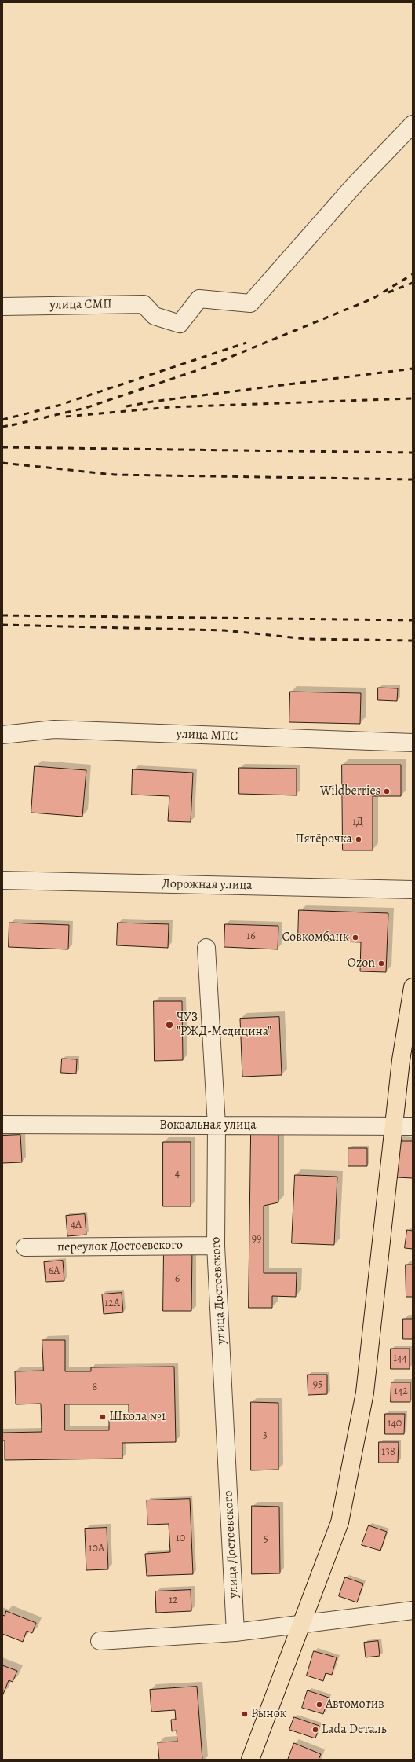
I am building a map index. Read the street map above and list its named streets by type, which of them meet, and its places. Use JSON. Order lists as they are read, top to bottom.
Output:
{
  "streets": {
    "street": [
      "улица СМП",
      "улица МПС",
      "Дорожная улица",
      "Вокзальная улица",
      "переулок Достоевского",
      "улица Достоевского"
    ]
  },
  "crossings": [
    ["Вокзальная улица", "улица Достоевского"],
    ["переулок Достоевского", "улица Достоевского"]
  ],
  "places": [
    "Wildberries",
    "Пятёрочка",
    "Совкомбанк",
    "Ozon",
    "ЧУЗ \"РЖД-Медицина\"",
    "Школа №1",
    "Автомотив",
    "Рынок",
    "Lada Dеталь"
  ],
  "house_numbers": [
    "1Д",
    "16",
    "4",
    "4А",
    "99",
    "6А",
    "6",
    "12А",
    "144",
    "95",
    "8",
    "142",
    "140",
    "3",
    "138",
    "10",
    "5",
    "10А",
    "12"
  ]
}
